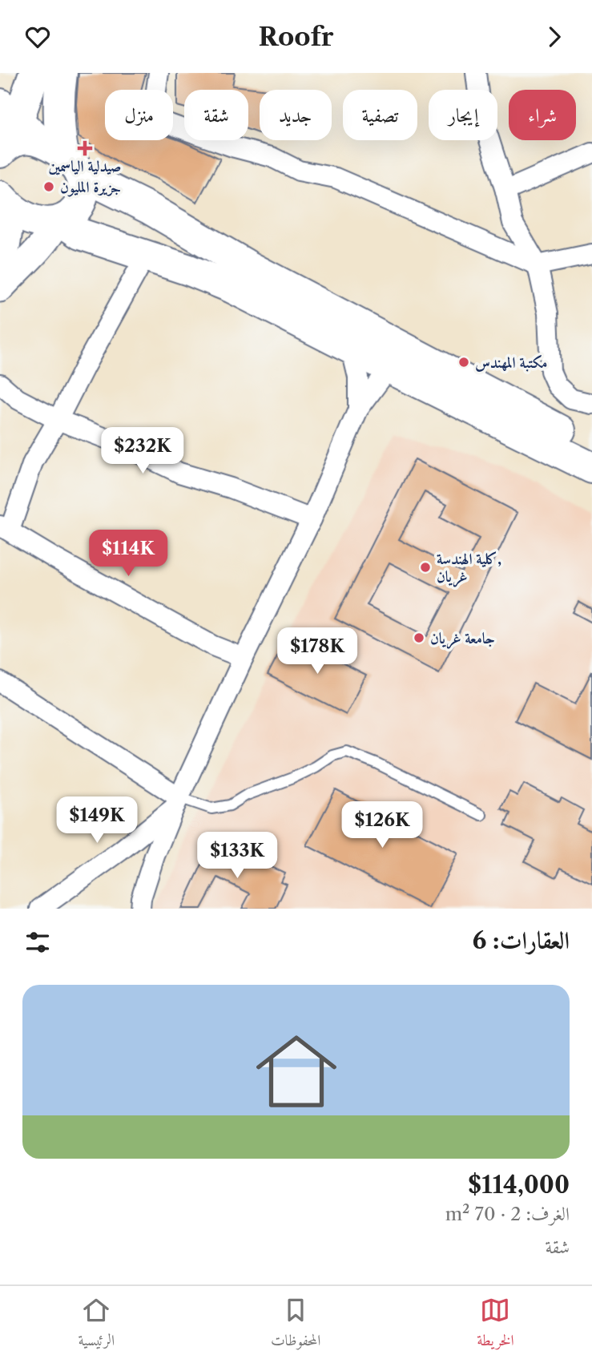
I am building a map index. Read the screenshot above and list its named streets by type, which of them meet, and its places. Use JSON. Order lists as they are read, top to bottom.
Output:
{
  "places": {
    "health": ["صيدلية الياسمين"],
    "other": [
      "جزيرة المليون",
      "مكتبة المهندس",
      "كلية الهندسة, غريان",
      "جامعة غريان"
    ]
  },
  "page": {
    "header": "Roofr",
    "chip": [
      "شراء",
      "إيجار",
      "تصفية",
      "جديد",
      "شقة",
      "منزل"
    ],
    "price": [
      "$232K",
      "$114K",
      "$178K",
      "$149K",
      "$126K",
      "$133K"
    ],
    "heading": "العقارات: 6",
    "list": [
      {
        "name": "$114,000",
        "note": "الغرف: 2 · 70 m² · شقة"
      }
    ],
    "tabs": ["الخريطة", "المحفوظات", "الرئيسية"]
  }
}
